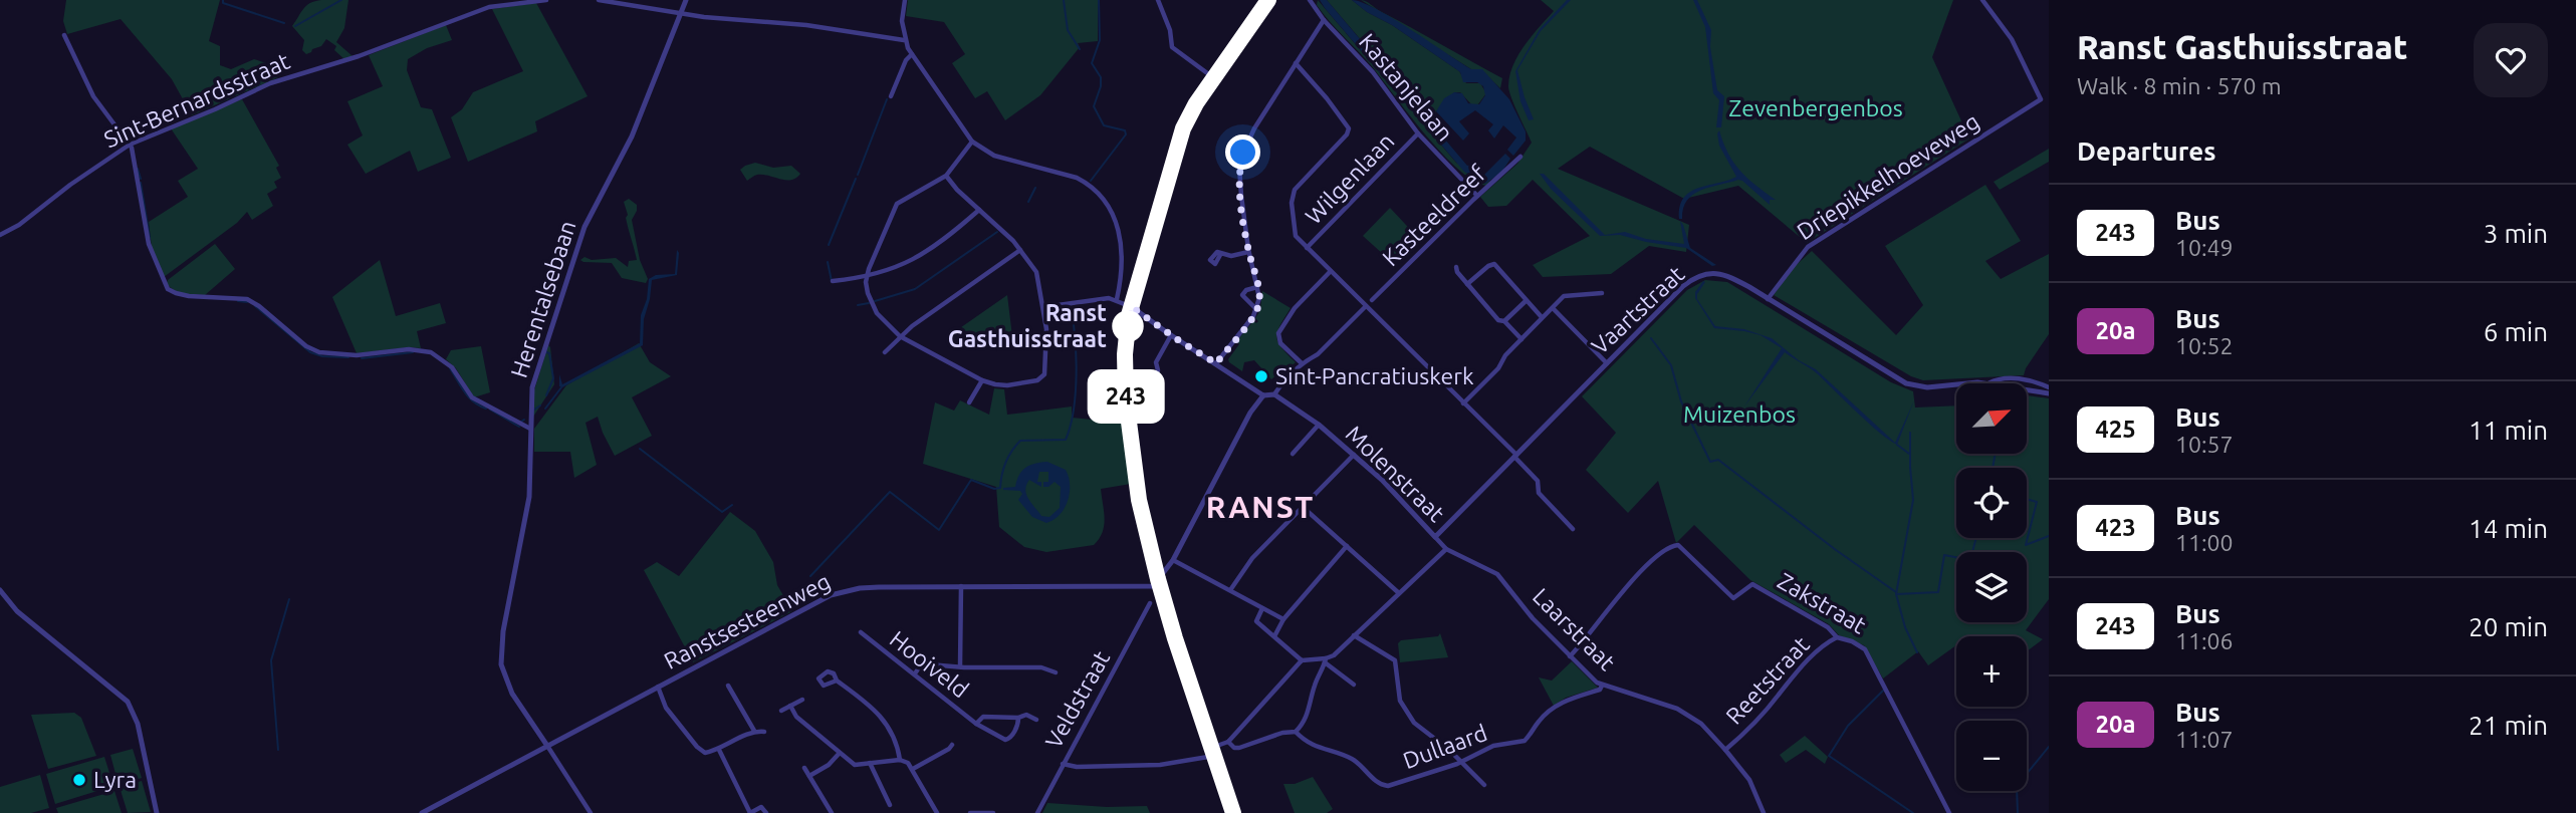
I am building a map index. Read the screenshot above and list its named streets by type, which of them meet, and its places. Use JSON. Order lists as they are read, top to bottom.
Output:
{
  "streets": {
    "street": [
      "Kastanjelaan",
      "Sint-Bernardsstraat",
      "Driepikkelhoeveweg",
      "Wilgenlaan",
      "Kasteeldreef",
      "Herentalsebaan",
      "Vaartstraat",
      "Molenstraat",
      "Zakstraat",
      "Ranstsesteenweg",
      "Laarstraat",
      "Hooiveld",
      "Reetstraat",
      "Veldstraat",
      "Dullaard"
    ]
  },
  "crossings": [
    ["Kastanjelaan", "Wilgenlaan"],
    ["Kastanjelaan", "Kasteeldreef"],
    ["Driepikkelhoeveweg", "Vaartstraat"],
    ["Herentalsebaan", "Ranstsesteenweg"],
    ["Vaartstraat", "Molenstraat"],
    ["Molenstraat", "Laarstraat"],
    ["Zakstraat", "Laarstraat"],
    ["Zakstraat", "Reetstraat"],
    ["Laarstraat", "Reetstraat"],
    ["Laarstraat", "Dullaard"]
  ],
  "districts": ["RANST"],
  "parks": ["Zevenbergenbos", "Muizenbos"],
  "places": ["Ranst Gasthuisstraat", "Sint-Pancratiuskerk", "Lyra"],
  "lines": ["bus line 243"],
  "north": "top right",
  "page": {
    "on_map": "243",
    "heading": [
      ["Ranst Gasthuisstraat", "Walk · 8 min · 570 m"],
      "Departures"
    ],
    "list": [
      {
        "mark": "243",
        "name": "Bus",
        "note": "10:49",
        "value": "3 min"
      },
      {
        "mark": "20a",
        "name": "Bus",
        "note": "10:52",
        "value": "6 min"
      },
      {
        "mark": "425",
        "name": "Bus",
        "note": "10:57",
        "value": "11 min"
      },
      {
        "mark": "423",
        "name": "Bus",
        "note": "11:00",
        "value": "14 min"
      },
      {
        "mark": "243",
        "name": "Bus",
        "note": "11:06",
        "value": "20 min"
      },
      {
        "mark": "20a",
        "name": "Bus",
        "note": "11:07",
        "value": "21 min"
      }
    ],
    "map_buttons": ["+", "−"]
  }
}
